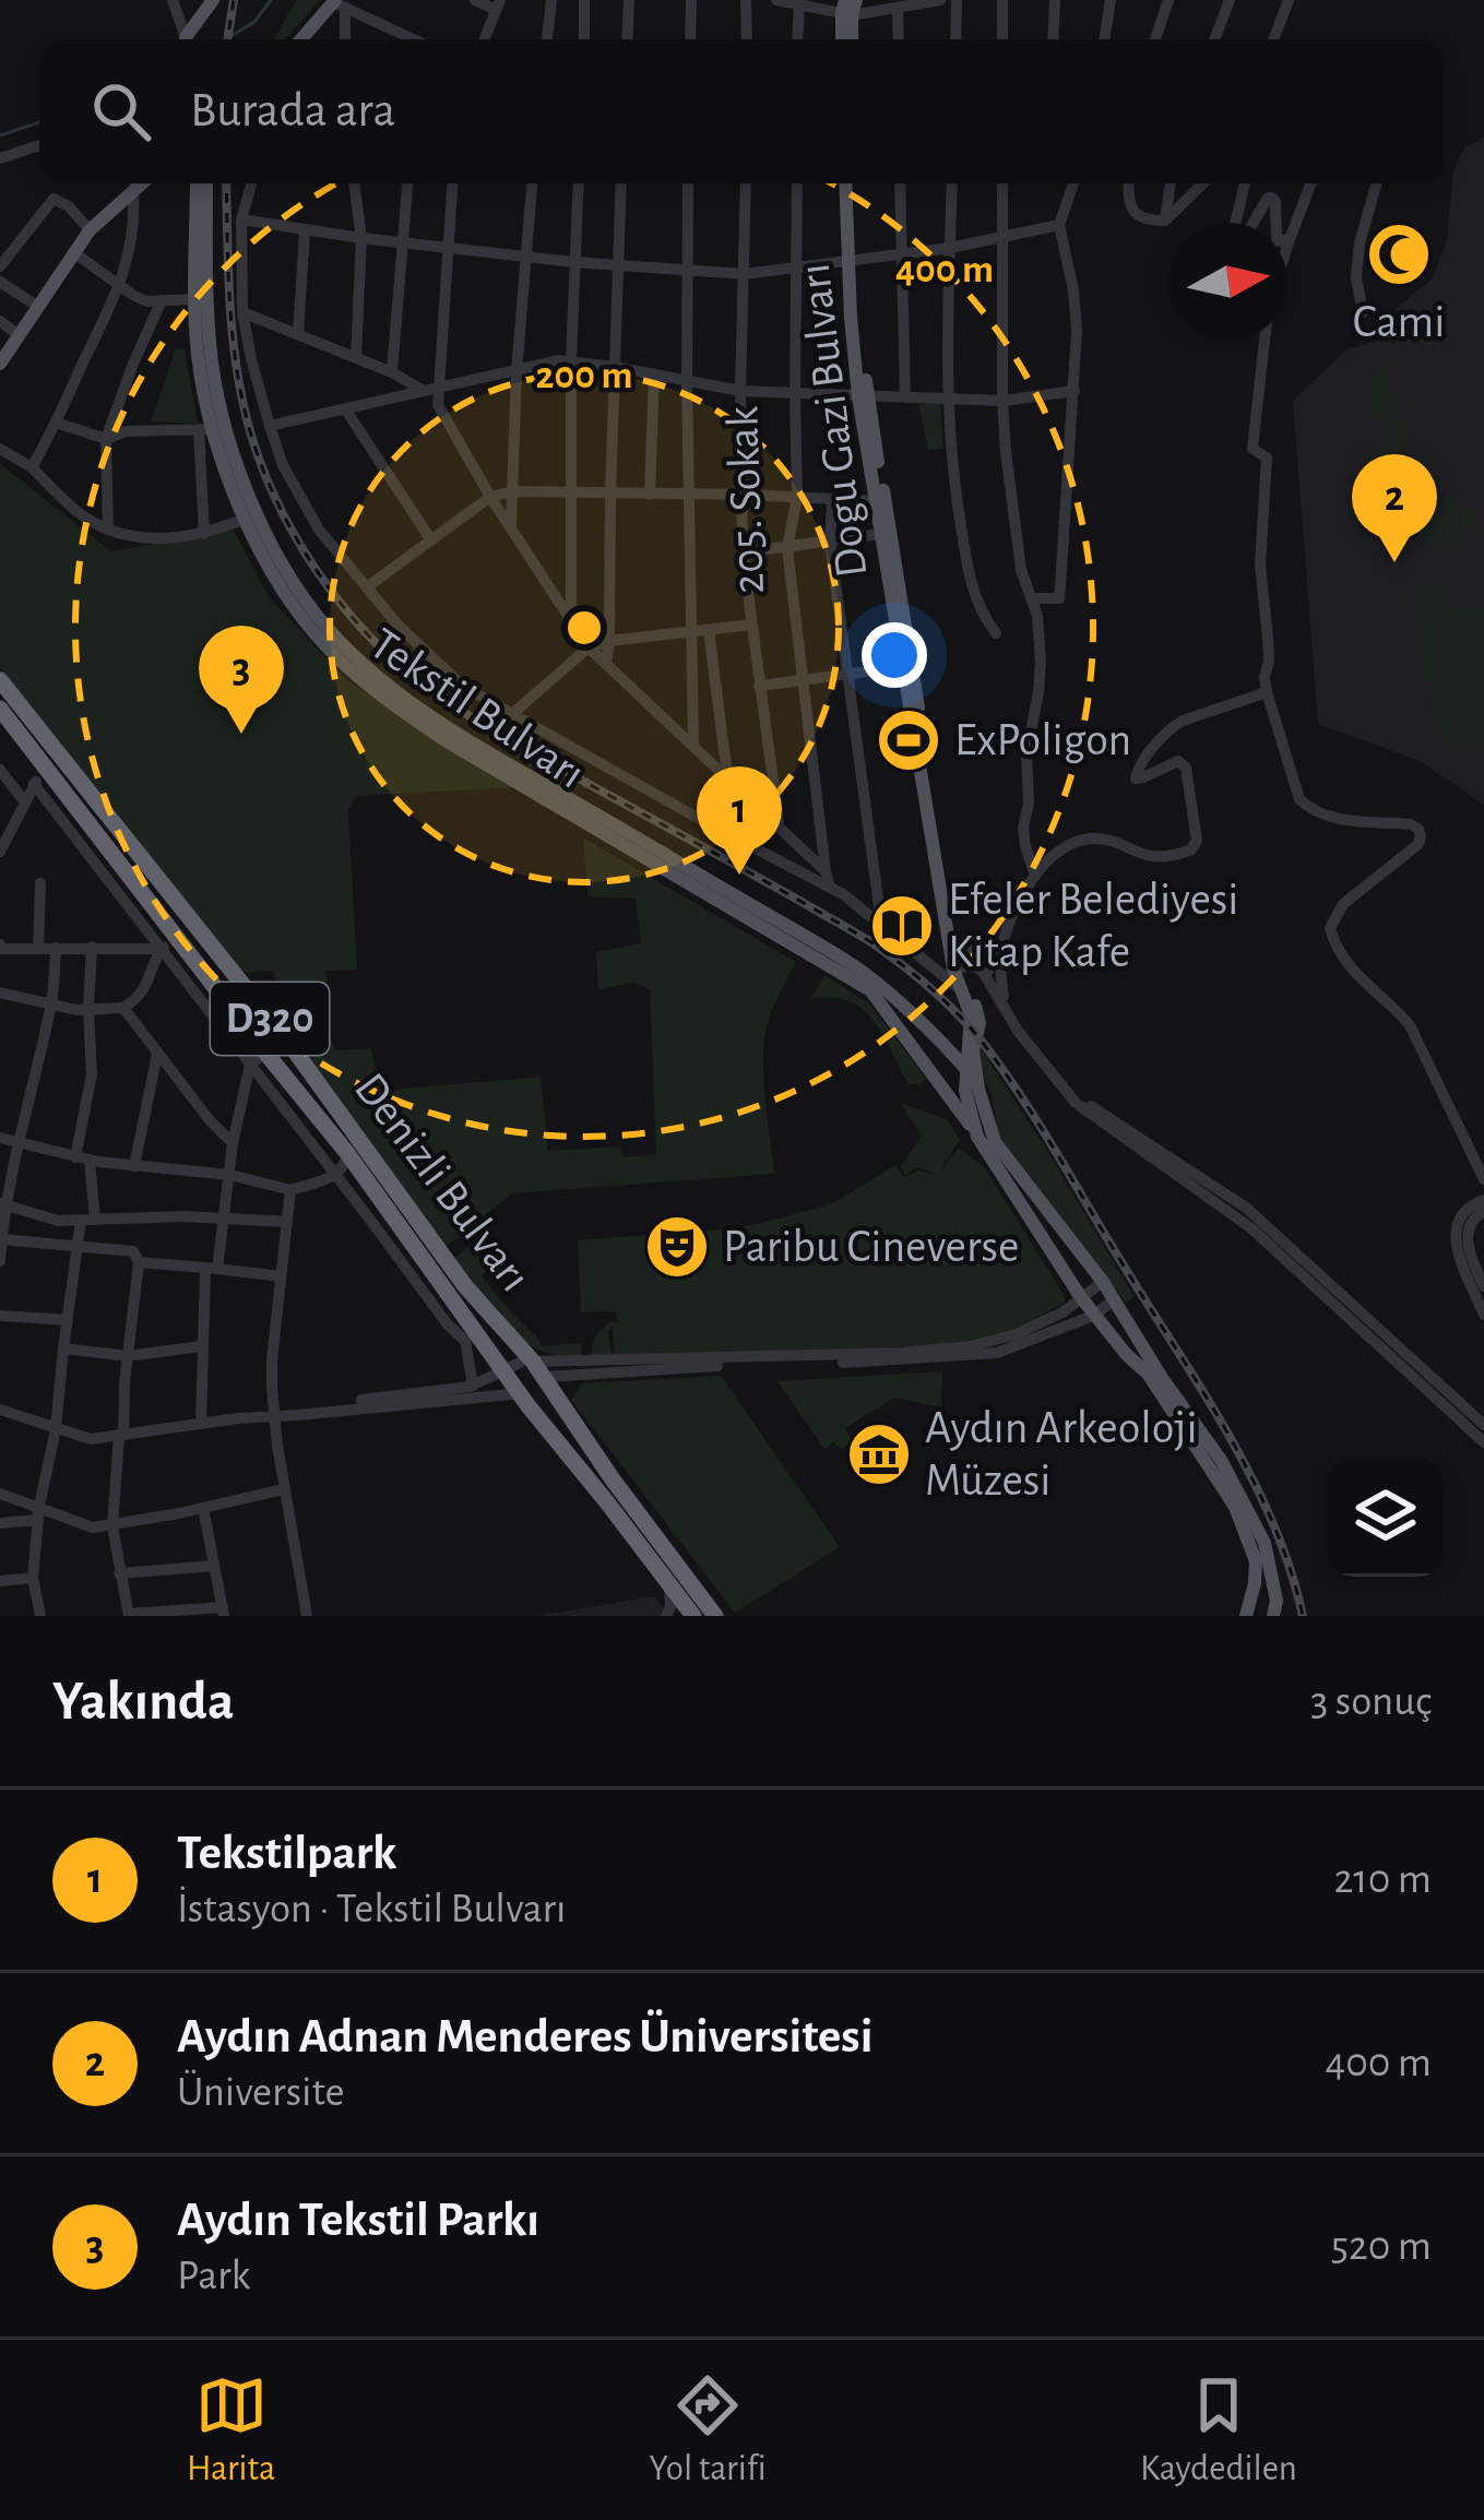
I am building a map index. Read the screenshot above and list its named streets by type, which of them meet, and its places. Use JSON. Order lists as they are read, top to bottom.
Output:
{
  "streets": {
    "highway": ["D320", "Denizli Bulvarı"],
    "main road": ["Dogu Gazi Bulvarı", "Tekstil Bulvarı"],
    "street": ["205. Sokak"]
  },
  "places": {
    "mosque": ["Cami"],
    "sports": ["ExPoligon"],
    "library": ["Efeler Belediyesi Kitap Kafe"],
    "theatre": ["Paribu Cineverse"],
    "museum": ["Aydın Arkeoloji Müzesi"]
  },
  "north": "right",
  "page": {
    "search": "Burada ara",
    "pins": ["2", "3", "1"],
    "heading": ["Yakında", "3 sonuç"],
    "list": [
      {
        "mark": "1",
        "name": "Tekstilpark",
        "note": "İstasyon · Tekstil Bulvarı",
        "value": "210 m"
      },
      {
        "mark": "2",
        "name": "Aydın Adnan Menderes Üniversitesi",
        "note": "Üniversite",
        "value": "400 m"
      },
      {
        "mark": "3",
        "name": "Aydın Tekstil Parkı",
        "note": "Park",
        "value": "520 m"
      }
    ],
    "nav": ["Harita", "Yol tarifi", "Kaydedilen"]
  },
  "rings": ["400 m", "200 m"]
}
